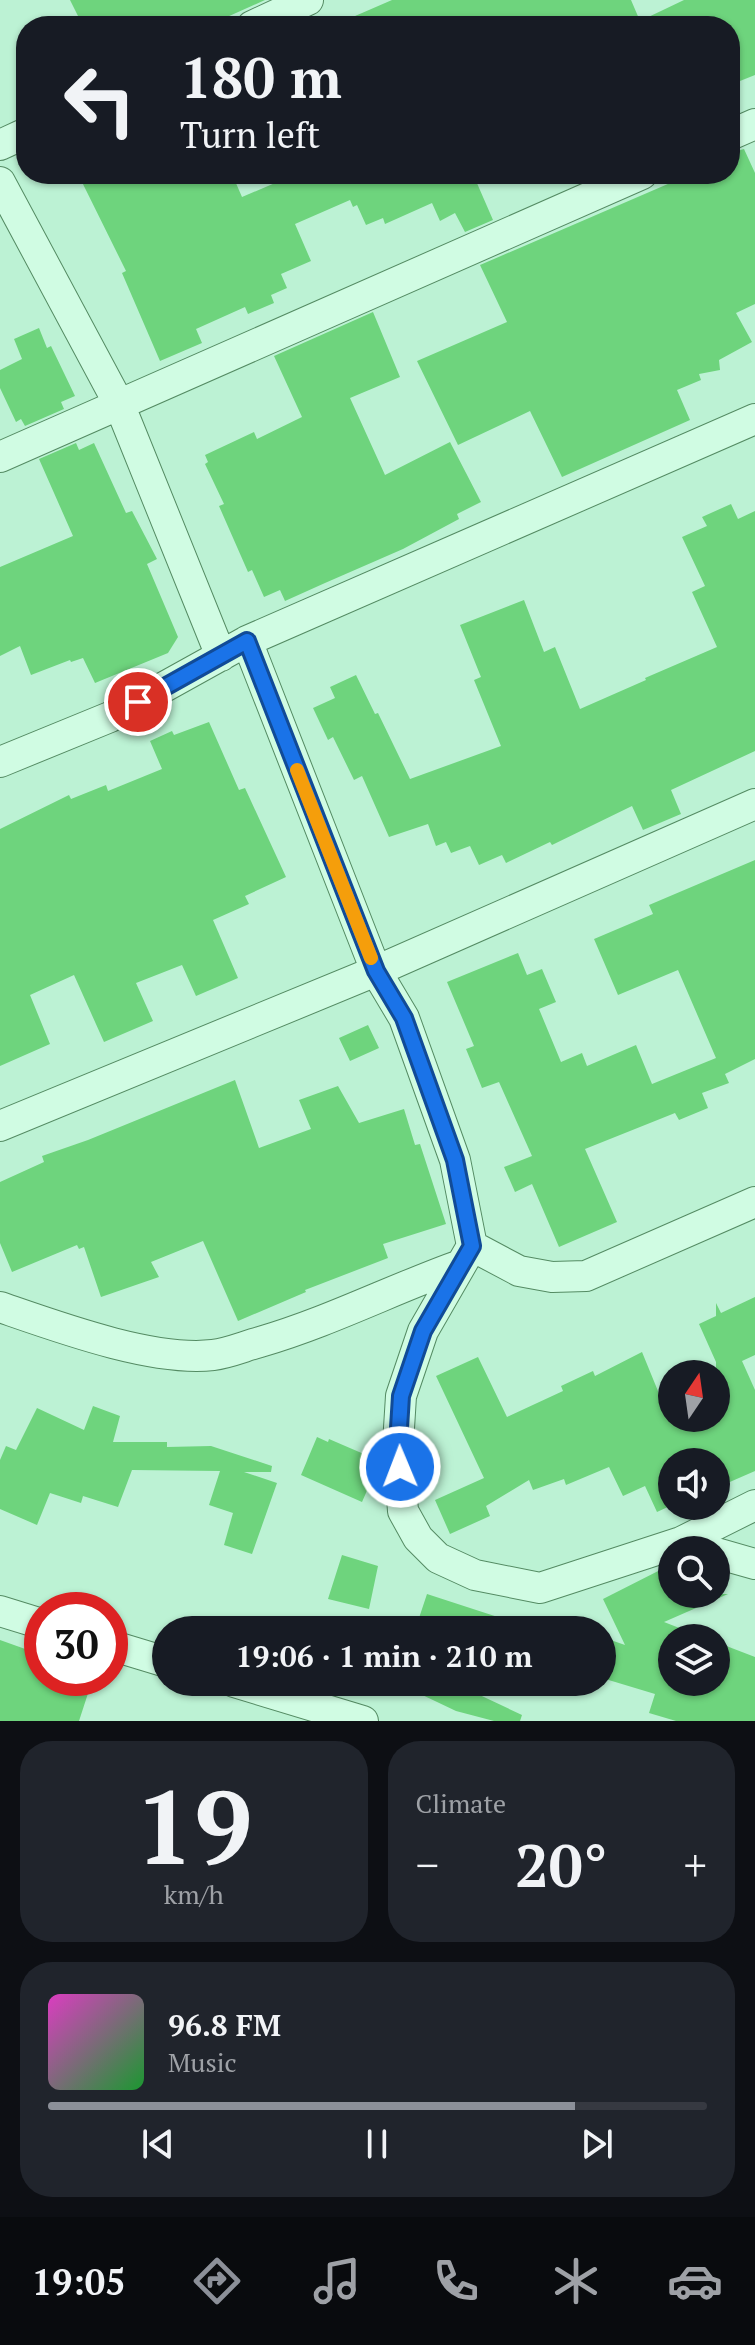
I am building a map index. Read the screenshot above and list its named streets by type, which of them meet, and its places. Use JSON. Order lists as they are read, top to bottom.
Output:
{
  "north": "top",
  "page": {
    "turn": ["180 m", "Turn left"],
    "limit": "30",
    "trip": "19:06 · 1 min · 210 m",
    "tile": [
      ["19", "km/h"],
      "Climate"
    ],
    "heat": ["−", "20°", "+"],
    "song": ["96.8 FM", "Music"],
    "tabs": "19:05"
  }
}
